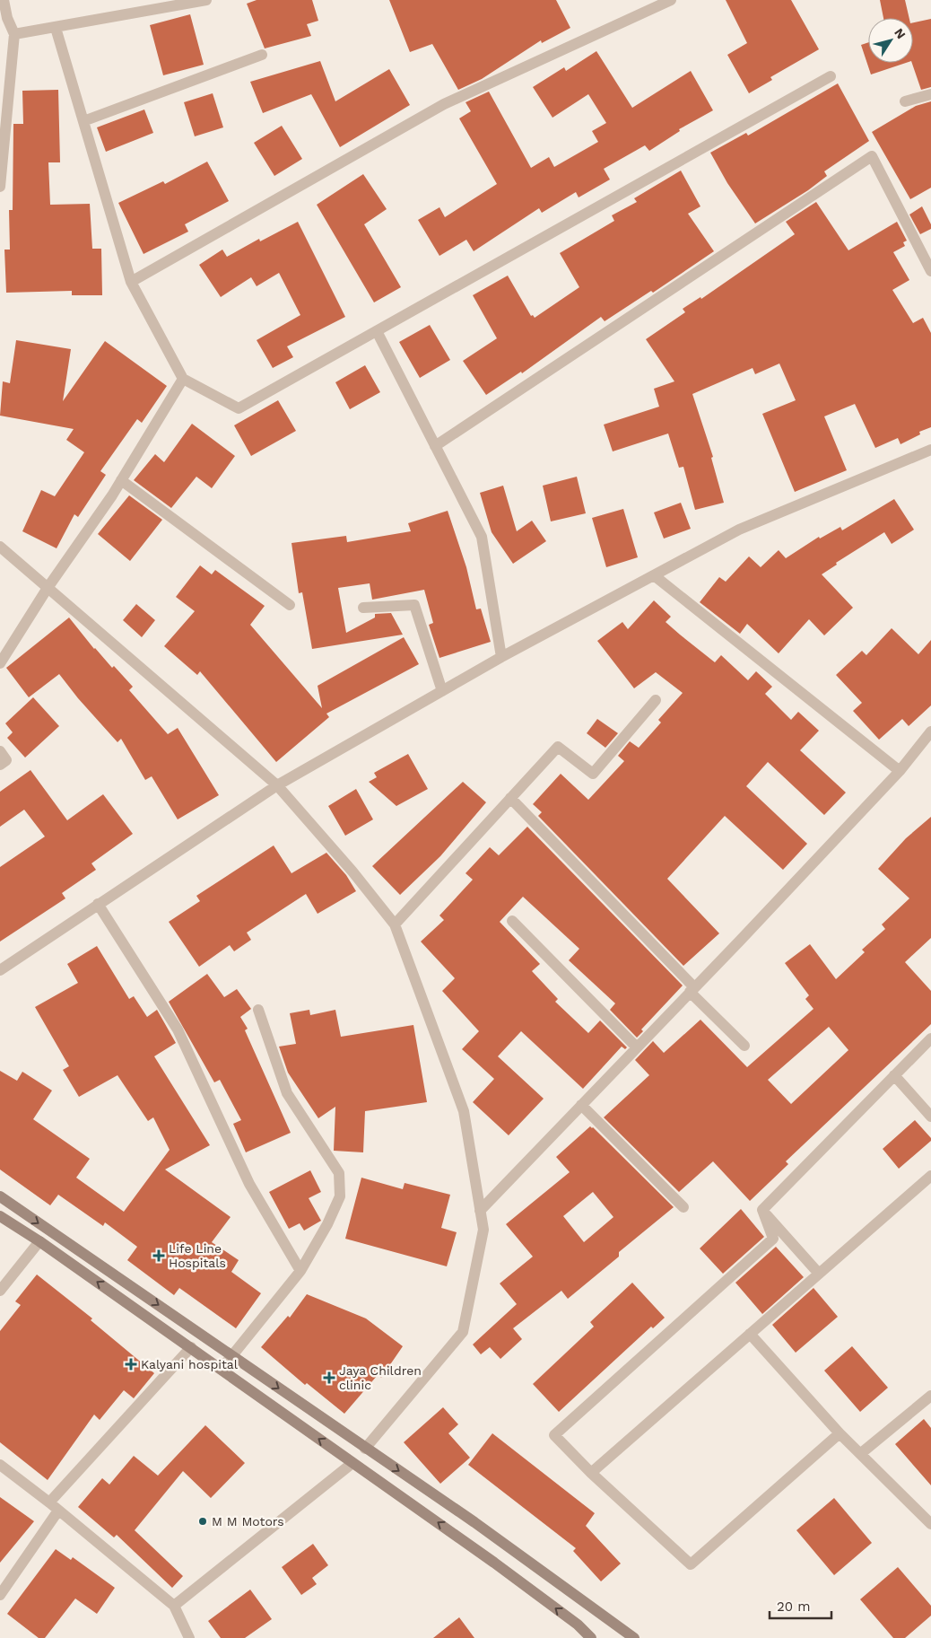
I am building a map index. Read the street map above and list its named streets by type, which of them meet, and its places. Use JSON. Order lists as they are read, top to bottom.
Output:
{
  "places": {
    "health": ["Life Line Hospitals", "Kalyani hospital", "Jaya Children clinic"],
    "other": ["M M Motors"]
  },
  "scale_bar": "20 m",
  "north": "top right"
}
